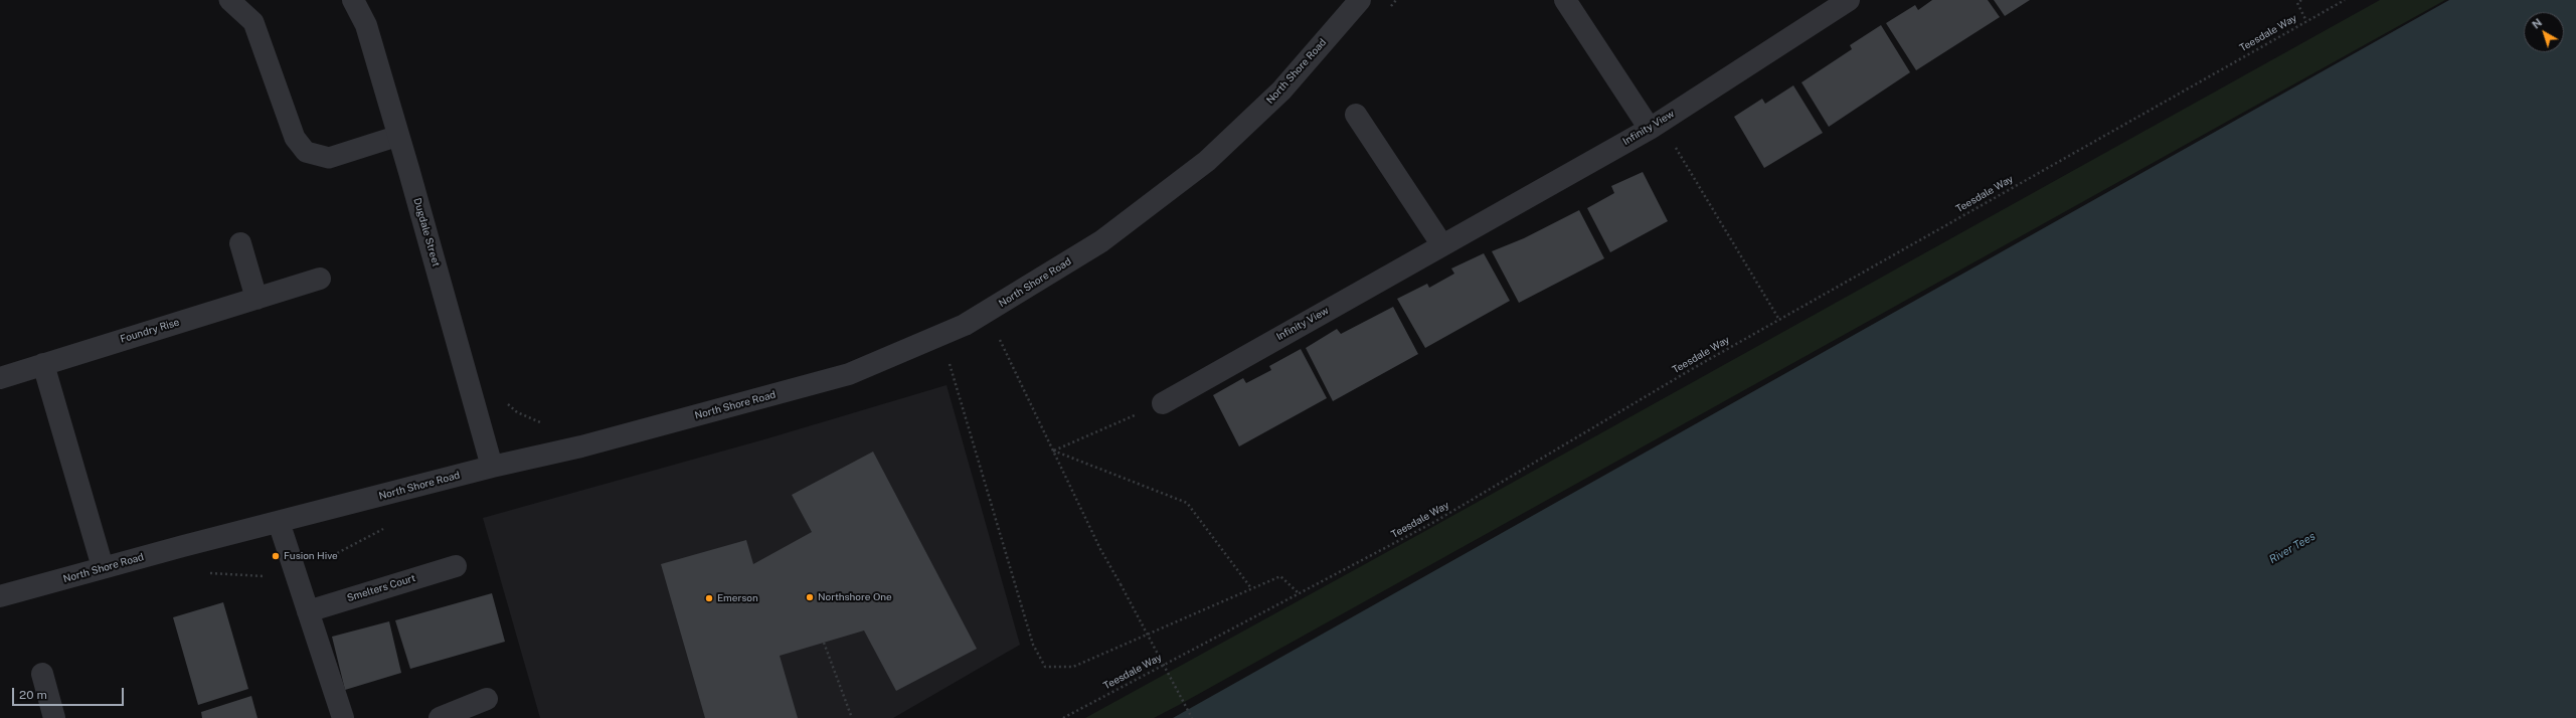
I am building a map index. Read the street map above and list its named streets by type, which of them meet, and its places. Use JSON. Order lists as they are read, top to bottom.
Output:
{
  "streets": {
    "street": [
      "North Shore Road",
      "Infinity View",
      "Dugdale Street",
      "Foundry Rise",
      "Smelters Court"
    ],
    "path": ["Teesdale Way"]
  },
  "crossings": [
    ["North Shore Road", "Dugdale Street"]
  ],
  "water": ["River Tees"],
  "places": ["Fusion Hive", "Northshore One", "Emerson"],
  "scale_bar": "20 m",
  "north": "top left"
}
